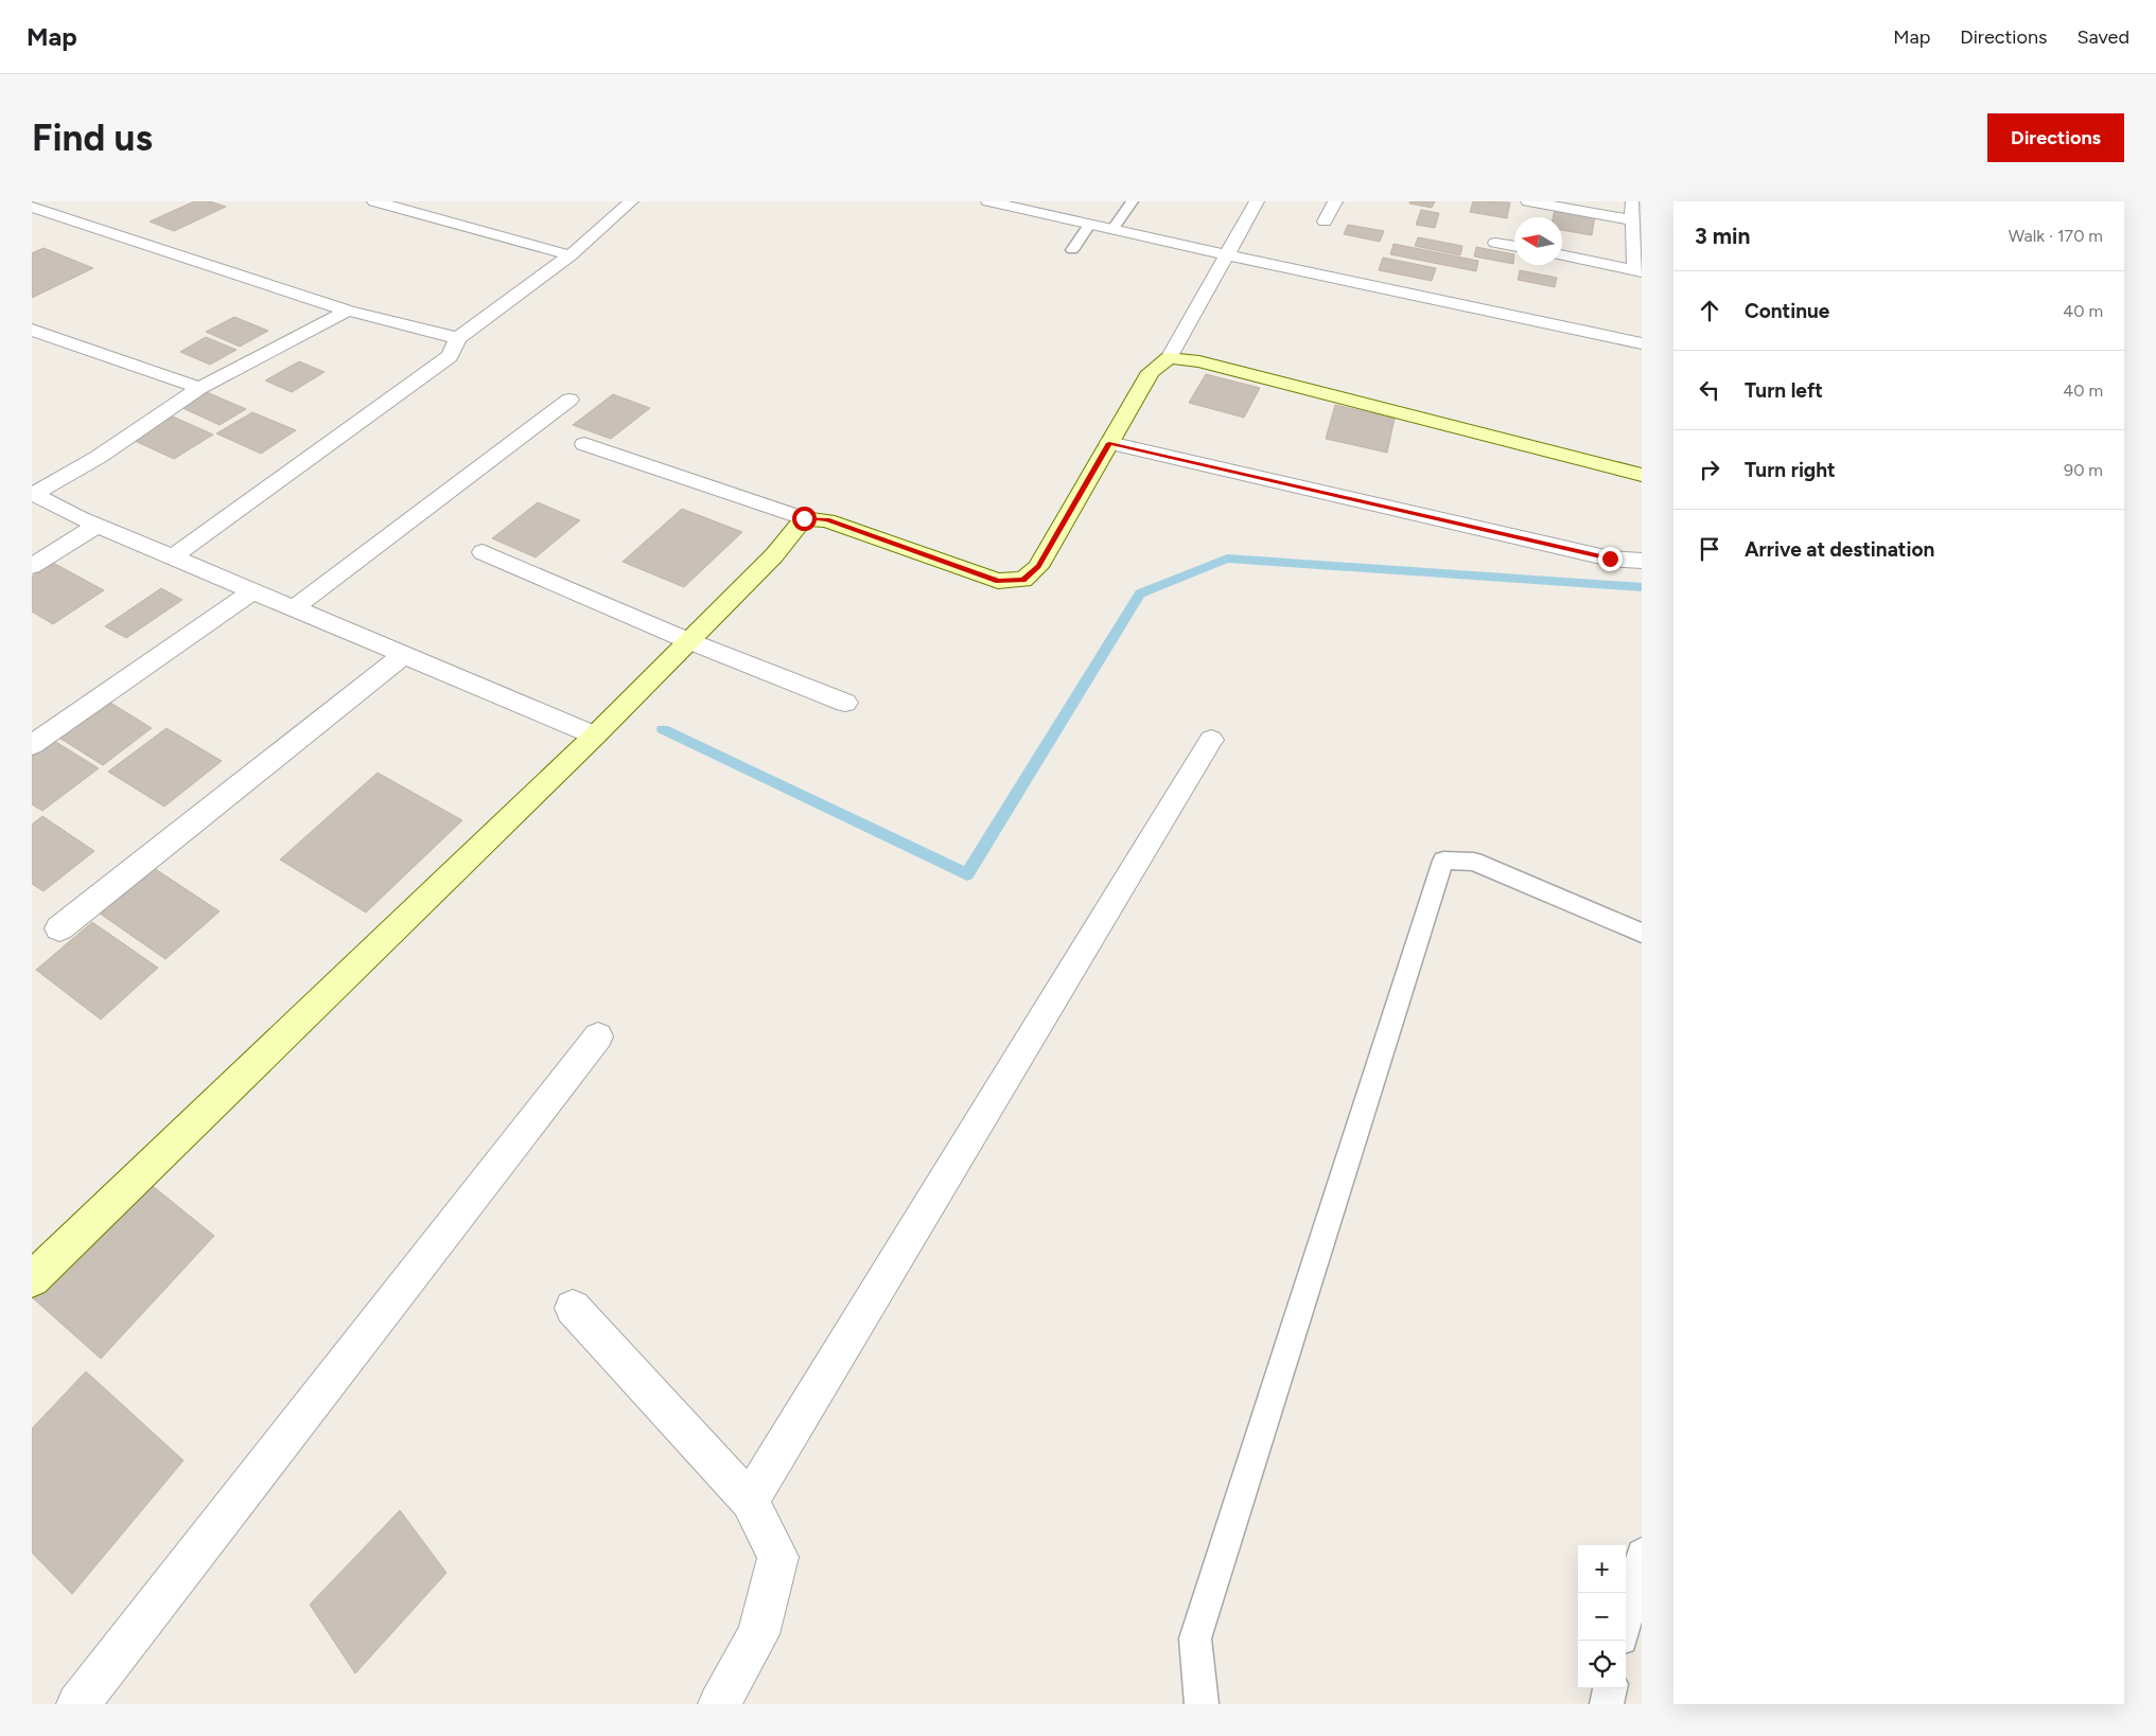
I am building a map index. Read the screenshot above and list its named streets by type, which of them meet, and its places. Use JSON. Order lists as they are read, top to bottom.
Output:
{
  "north": "left",
  "page": {
    "header": "Map",
    "nav": ["Map", "Directions", "Saved"],
    "buttons": "Directions",
    "title": "Find us",
    "heading": ["3 min", "Walk · 170 m"],
    "list": [
      ["Continue", "40 m"],
      ["Turn left", "40 m"],
      ["Turn right", "90 m"],
      "Arrive at destination"
    ],
    "map_buttons": ["+", "−"]
  }
}
